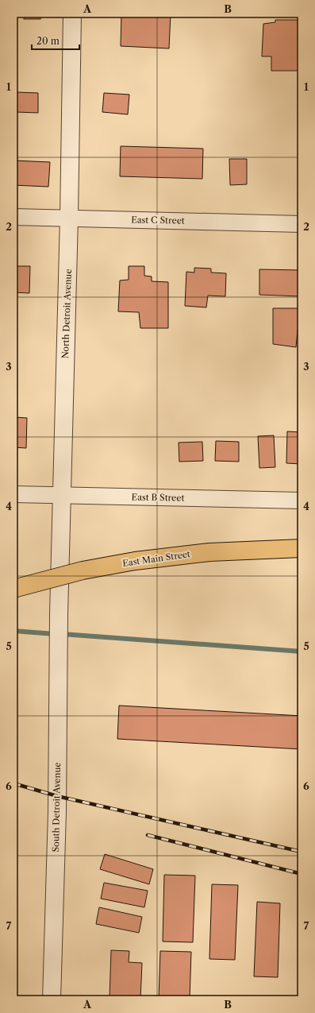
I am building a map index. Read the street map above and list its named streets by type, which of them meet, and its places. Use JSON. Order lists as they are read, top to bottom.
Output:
{
  "streets": {
    "main road": ["East Main Street"],
    "street": [
      "East C Street",
      "North Detroit Avenue",
      "East B Street",
      "South Detroit Avenue"
    ]
  },
  "crossings": [
    ["East C Street", "North Detroit Avenue"],
    ["North Detroit Avenue", "East B Street"],
    ["North Detroit Avenue", "South Detroit Avenue"]
  ],
  "scale_bar": "20 m",
  "grid": {
    "columns": ["A", "B"],
    "rows": [
      "1",
      "2",
      "3",
      "4",
      "5",
      "6",
      "7"
    ]
  }
}
